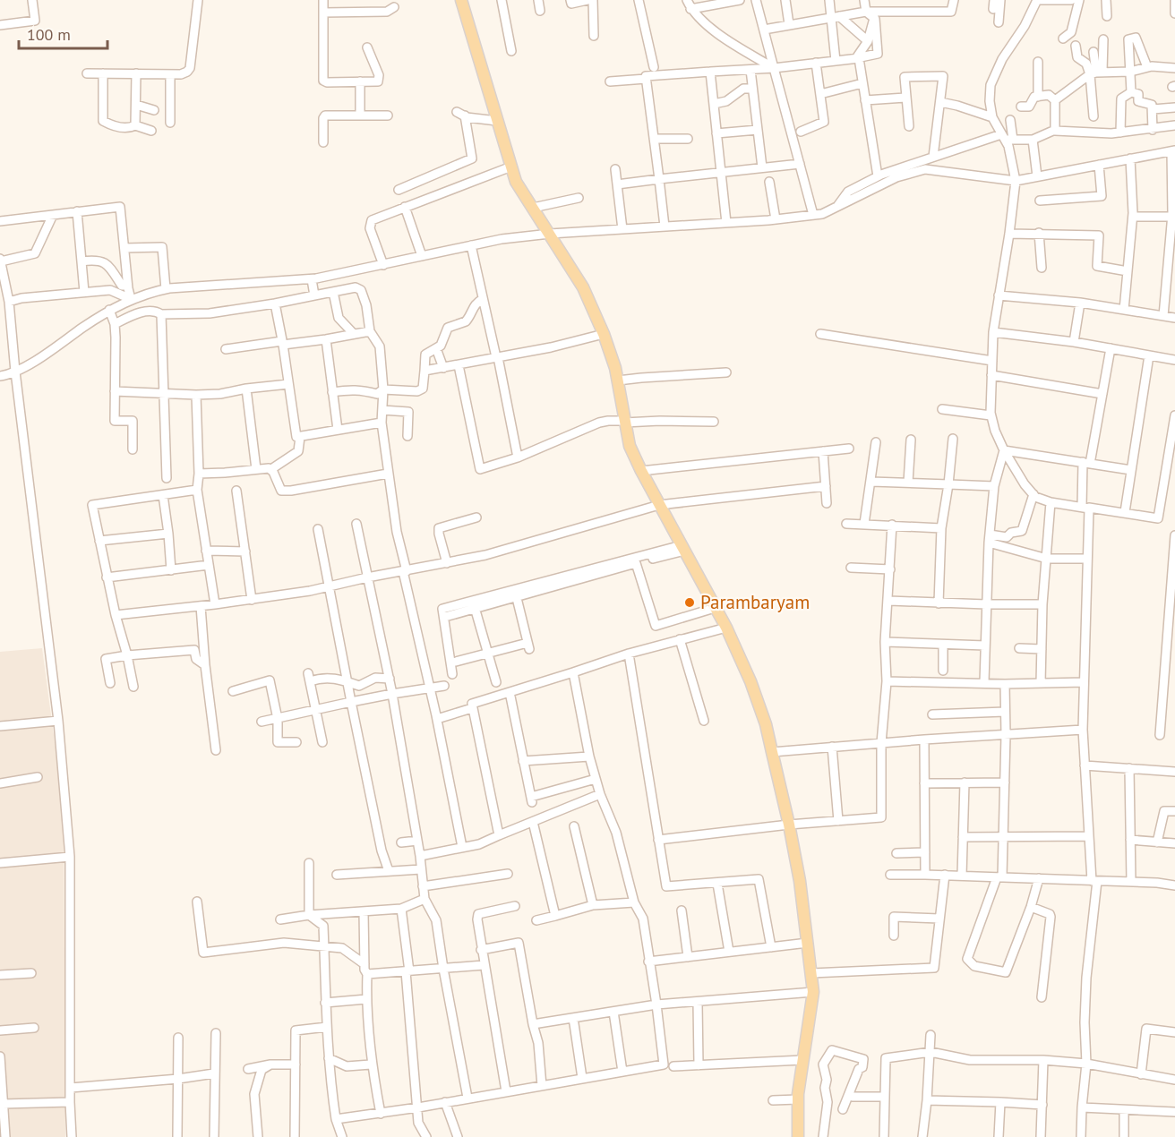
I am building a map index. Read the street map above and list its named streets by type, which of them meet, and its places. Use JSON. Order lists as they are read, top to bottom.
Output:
{
  "places": ["Parambaryam"],
  "scale_bar": "100 m"
}
